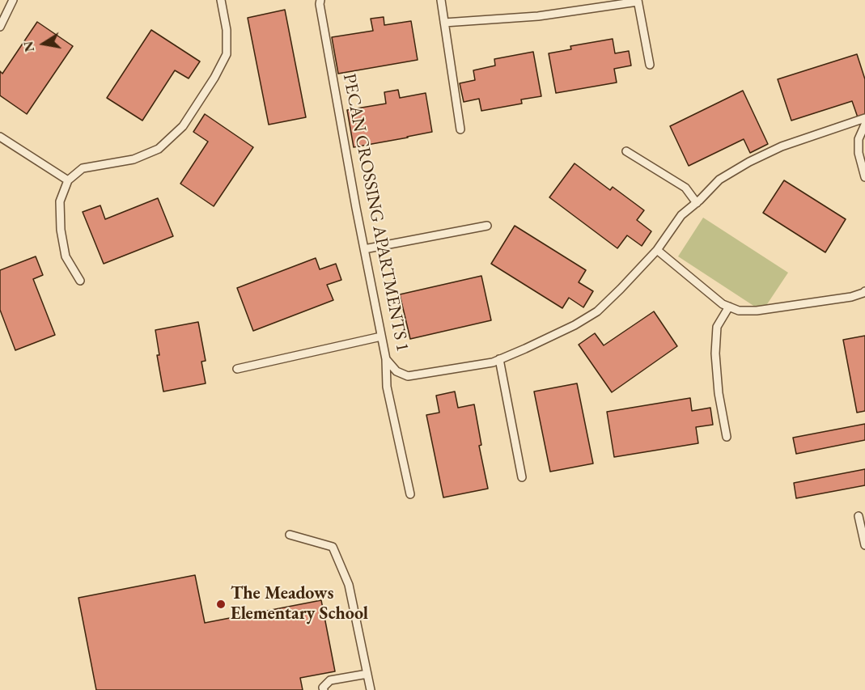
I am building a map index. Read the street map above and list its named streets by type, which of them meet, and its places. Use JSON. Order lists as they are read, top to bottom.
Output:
{
  "streets": {
    "lane": ["PECAN CROSSING APARTMENTS 1"]
  },
  "places": ["The Meadows Elementary School"],
  "north": "left"
}
